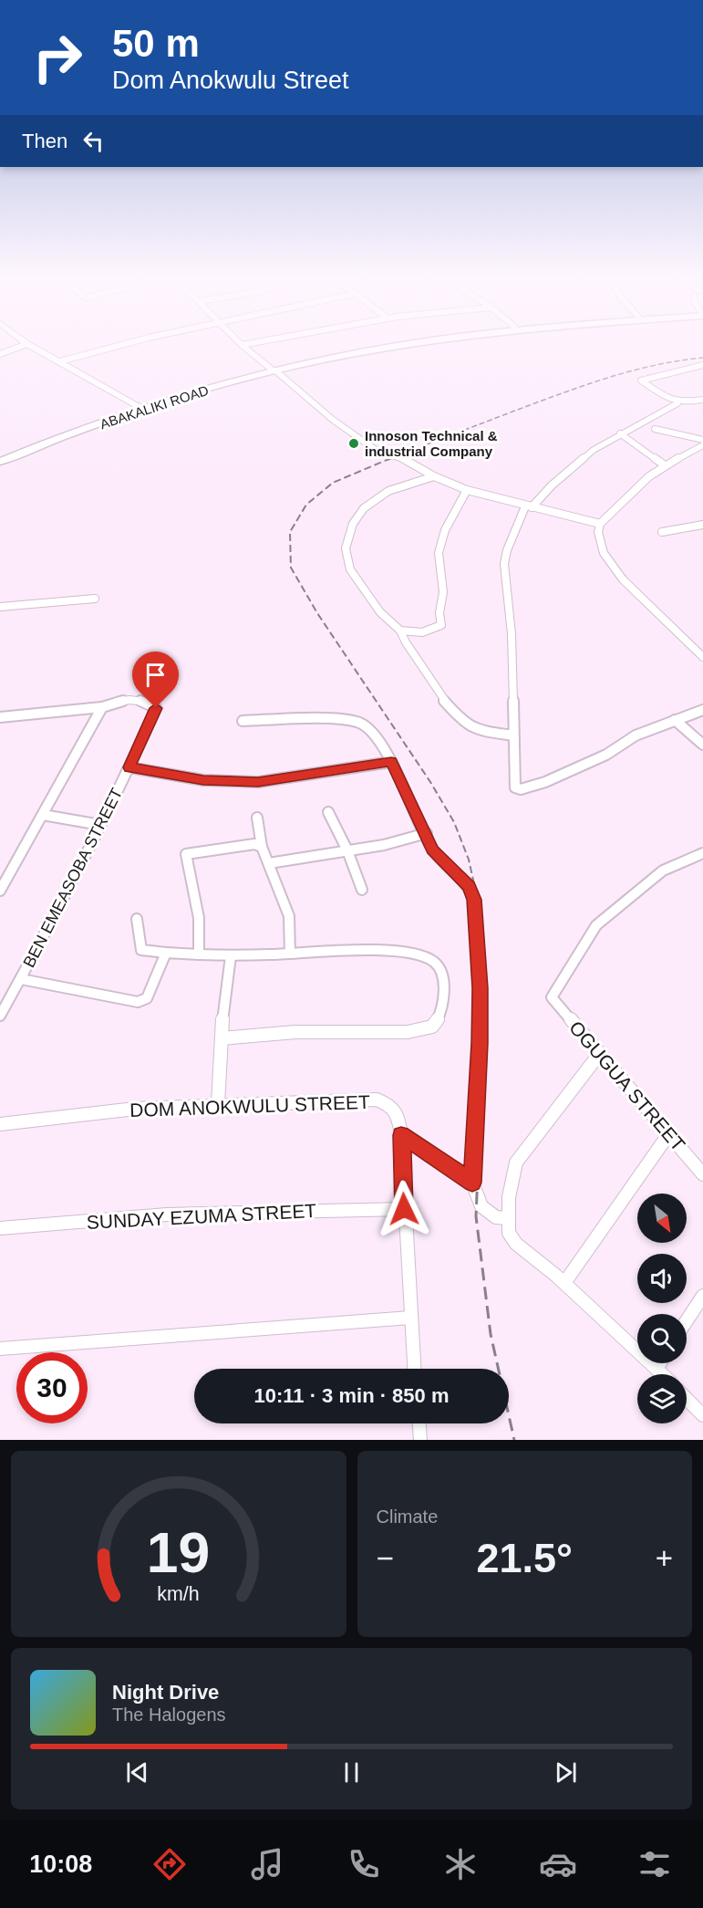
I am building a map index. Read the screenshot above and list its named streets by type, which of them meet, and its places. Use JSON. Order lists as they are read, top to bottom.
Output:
{
  "streets": {
    "highway": ["ABAKALIKI ROAD"],
    "street": [
      "BEN EMEASOBA STREET",
      "OGUGUA STREET",
      "DOM ANOKWULU STREET",
      "SUNDAY EZUMA STREET"
    ]
  },
  "places": ["Innoson Technical & industrial Company"],
  "north": "bottom right",
  "page": {
    "turn": ["50 m", "Dom Anokwulu Street"],
    "then": "Then",
    "limit": "30",
    "trip": "10:11 · 3 min · 850 m",
    "tile": "Climate",
    "heat": ["−", "21.5°", "+"],
    "song": ["Night Drive", "The Halogens"],
    "tabs": "10:08",
    "gauge": ["19", "km/h"]
  }
}
